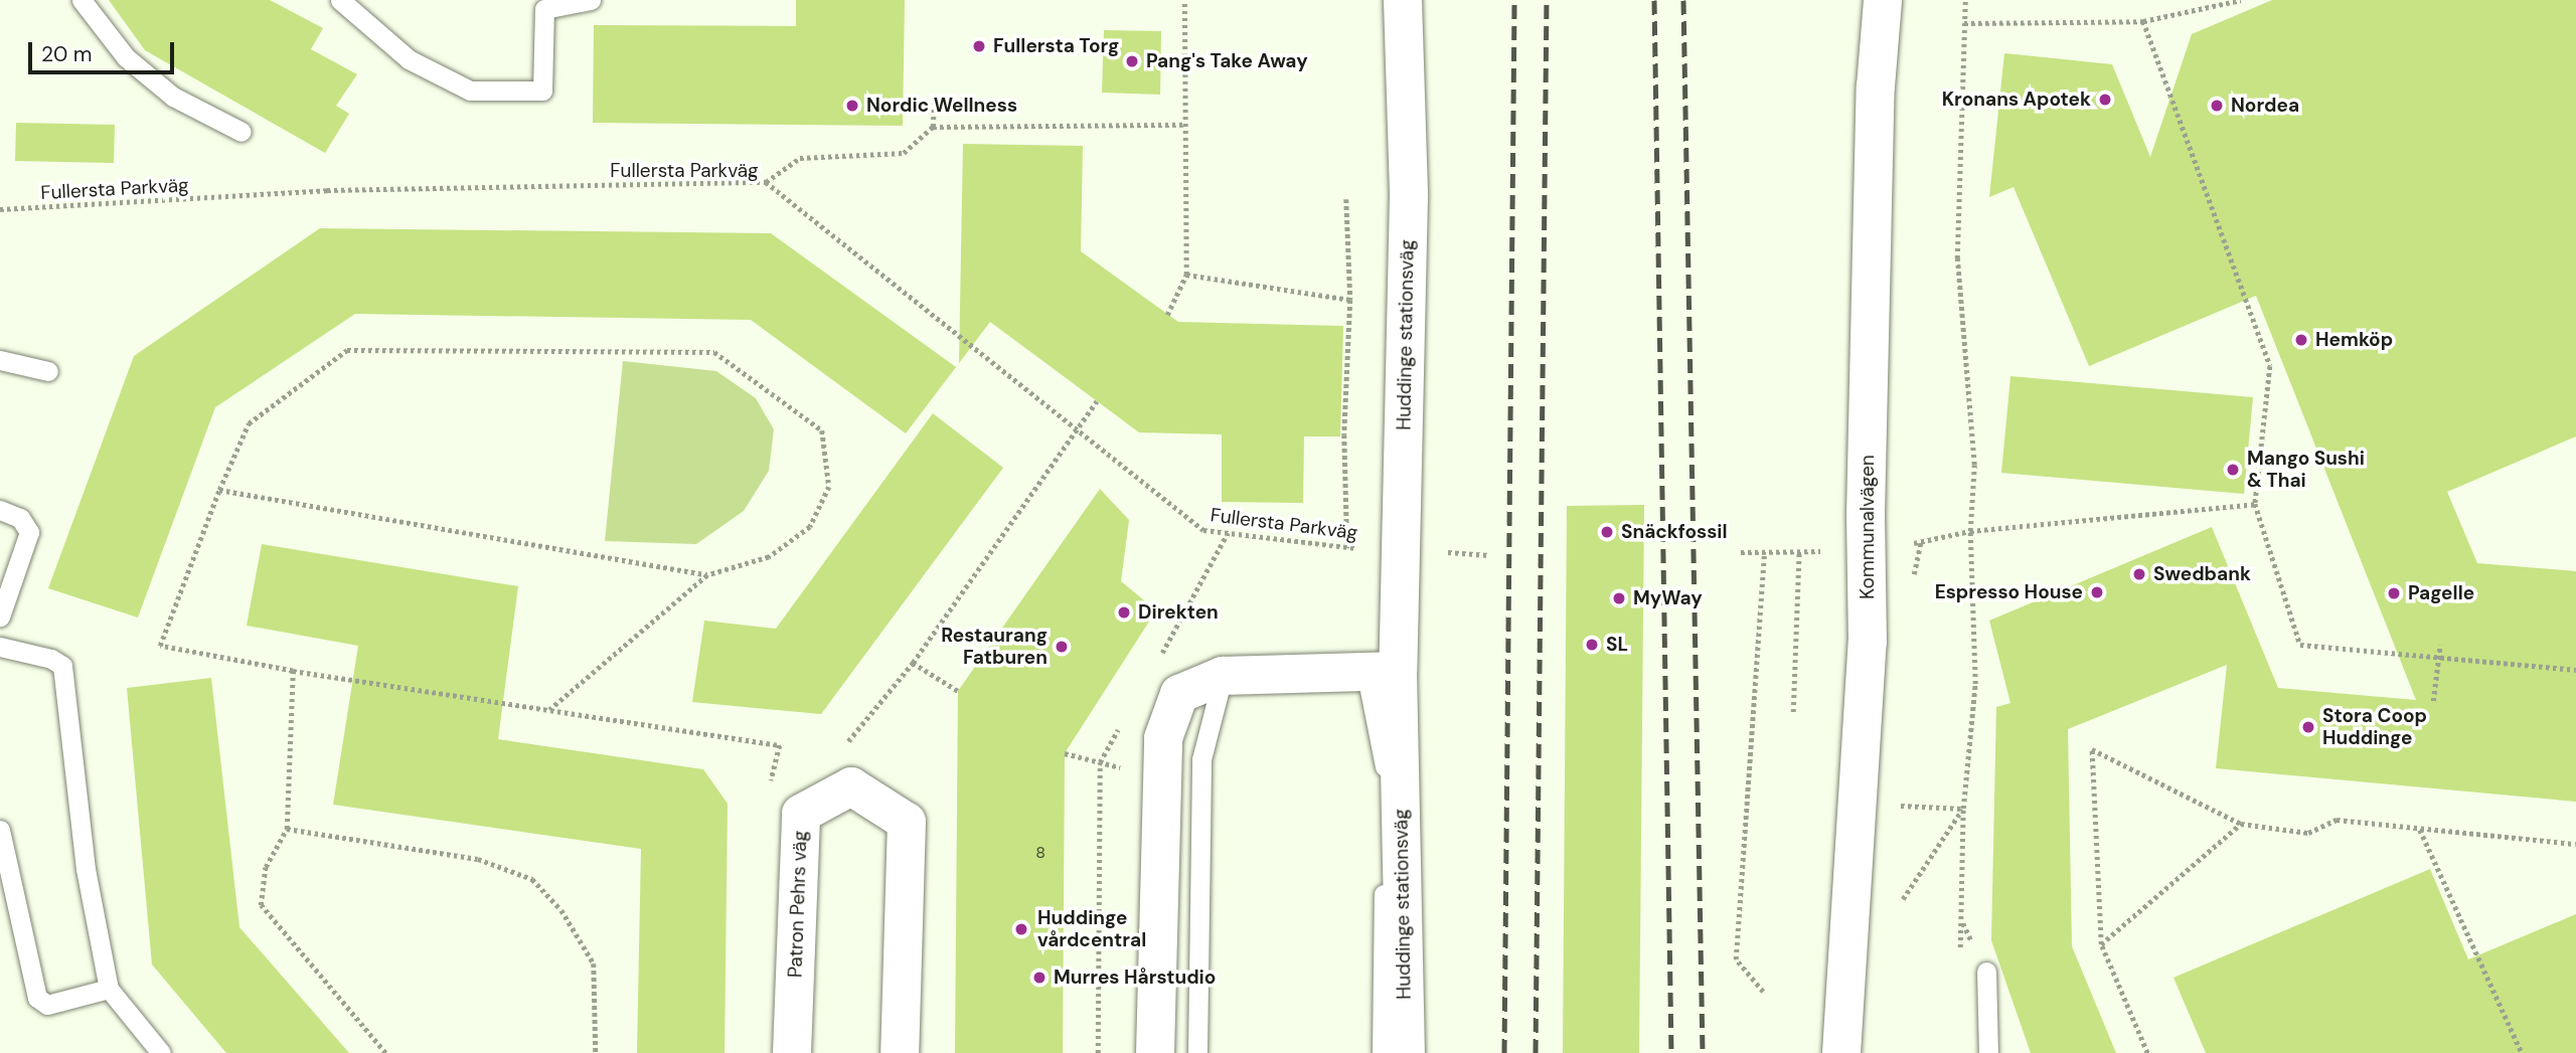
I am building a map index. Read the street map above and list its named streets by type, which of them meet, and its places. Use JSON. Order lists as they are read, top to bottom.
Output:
{
  "streets": {
    "street": ["Huddinge stationsväg", "Kommunalvägen", "Patron Pehrs väg"],
    "path": ["Fullersta Parkväg"]
  },
  "places": [
    "Fullersta Torg",
    "Pang's Take Away",
    "Kronans Apotek",
    "Nordic Wellness",
    "Nordea",
    "Hemköp",
    "Mango Sushi & Thai",
    "Snäckfossil",
    "Swedbank",
    "Espresso House",
    "Pagelle",
    "MyWay",
    "Direkten",
    "SL",
    "Restaurang Fatburen",
    "Stora Coop Huddinge",
    "Huddinge vårdcentral",
    "Murres Hårstudio"
  ],
  "house_numbers": ["8"],
  "scale_bar": "20 m"
}
